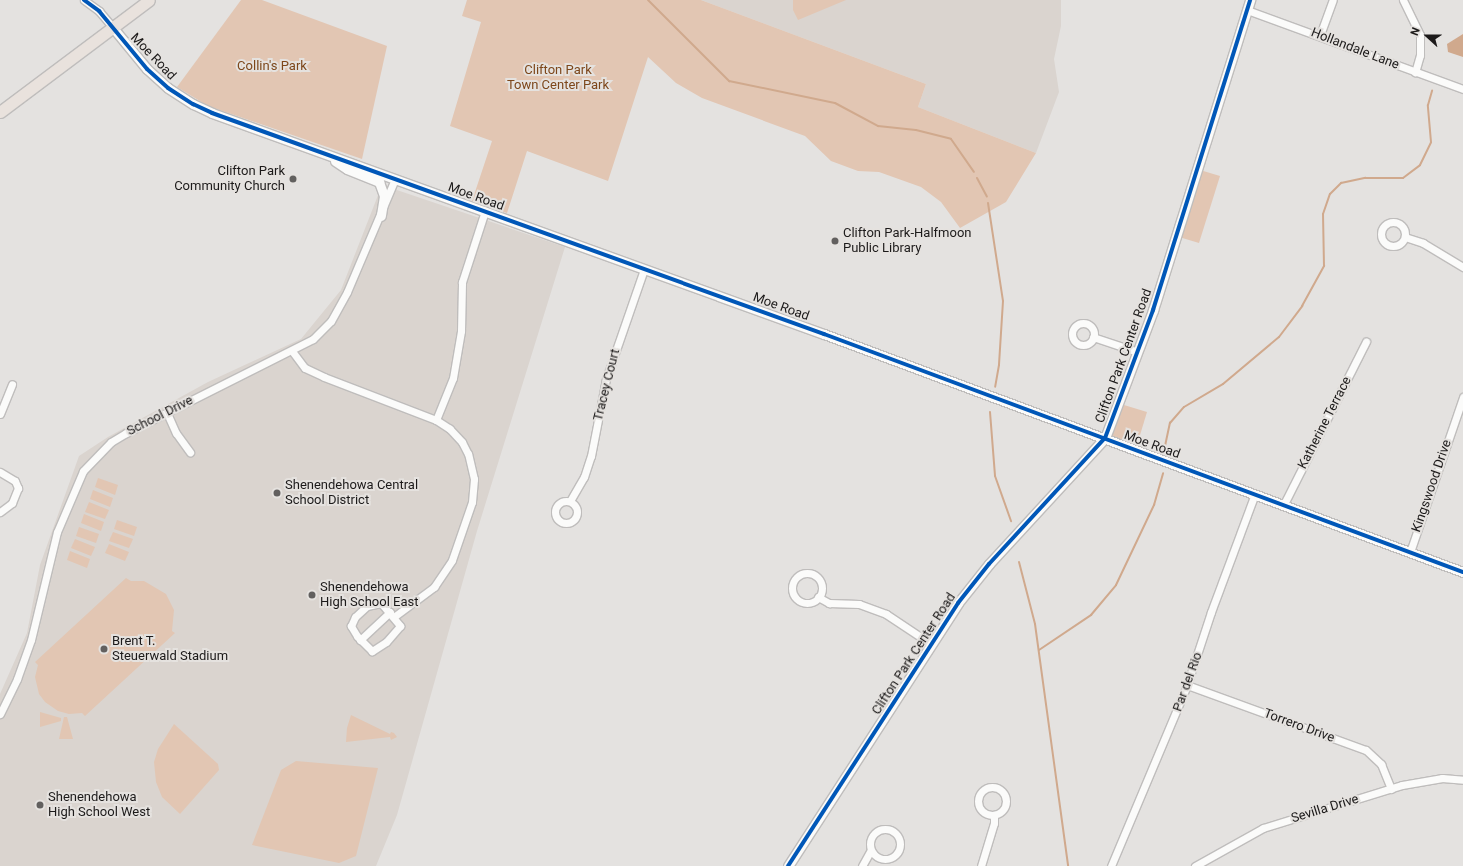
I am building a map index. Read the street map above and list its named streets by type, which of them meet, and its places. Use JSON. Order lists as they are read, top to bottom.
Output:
{
  "streets": {
    "street": [
      "Hollandale Lane",
      "Moe Road",
      "Clifton Park Center Road",
      "Tracey Court",
      "School Drive",
      "Katherine Terrace",
      "Kingswood Drive",
      "Par del Rio",
      "Torrero Drive",
      "Sevilla Drive"
    ]
  },
  "crossings": [
    ["Hollandale Lane", "Clifton Park Center Road"],
    ["Moe Road", "Clifton Park Center Road"],
    ["Moe Road", "Tracey Court"],
    ["Moe Road", "School Drive"],
    ["Moe Road", "Katherine Terrace"],
    ["Moe Road", "Kingswood Drive"],
    ["Moe Road", "Par del Rio"],
    ["Par del Rio", "Torrero Drive"],
    ["Torrero Drive", "Sevilla Drive"]
  ],
  "parks": ["Collin's Park", "Clifton Park Town Center Park"],
  "places": [
    "Clifton Park Community Church",
    "Clifton Park-Halfmoon Public Library",
    "Shenendehowa Central School District",
    "Shenendehowa High School East",
    "Brent T. Steuerwald Stadium",
    "Shenendehowa High School West"
  ],
  "north": "left"
}
